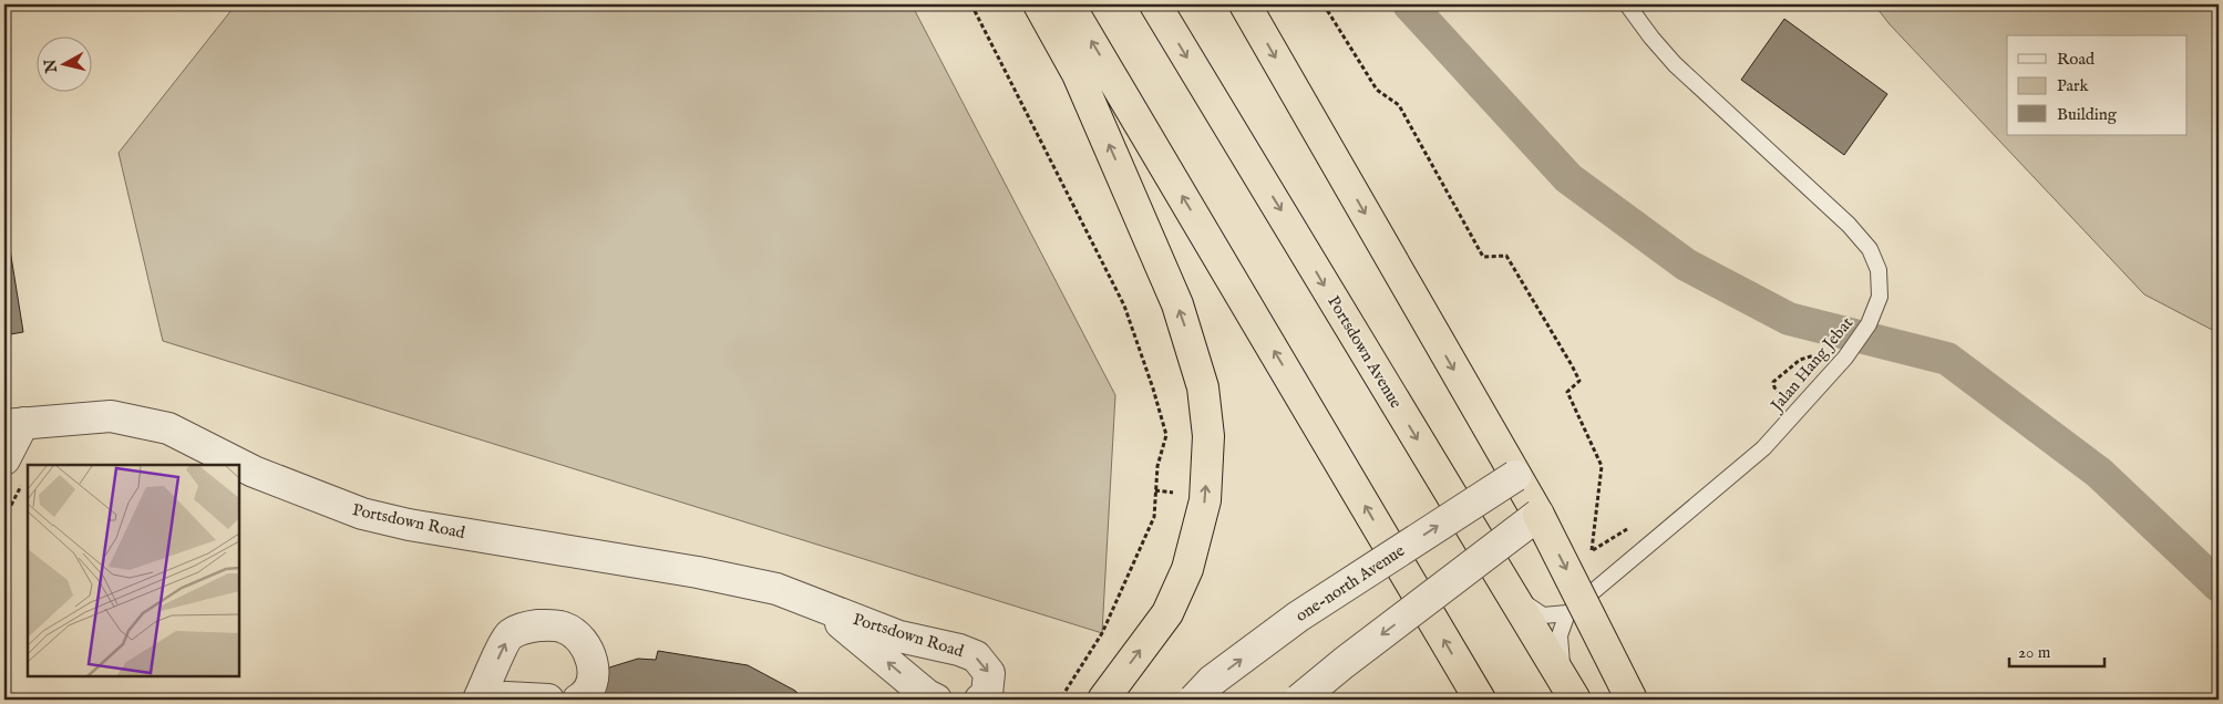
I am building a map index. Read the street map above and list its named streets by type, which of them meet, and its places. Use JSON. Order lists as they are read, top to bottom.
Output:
{
  "streets": {
    "highway": ["Portsdown Avenue"],
    "street": ["Portsdown Road", "one-north Avenue"],
    "lane": ["Jalan Hang Jebat"]
  },
  "legend": ["Road", "Park", "Building"],
  "scale_bar": "20 m",
  "north": "left"
}
